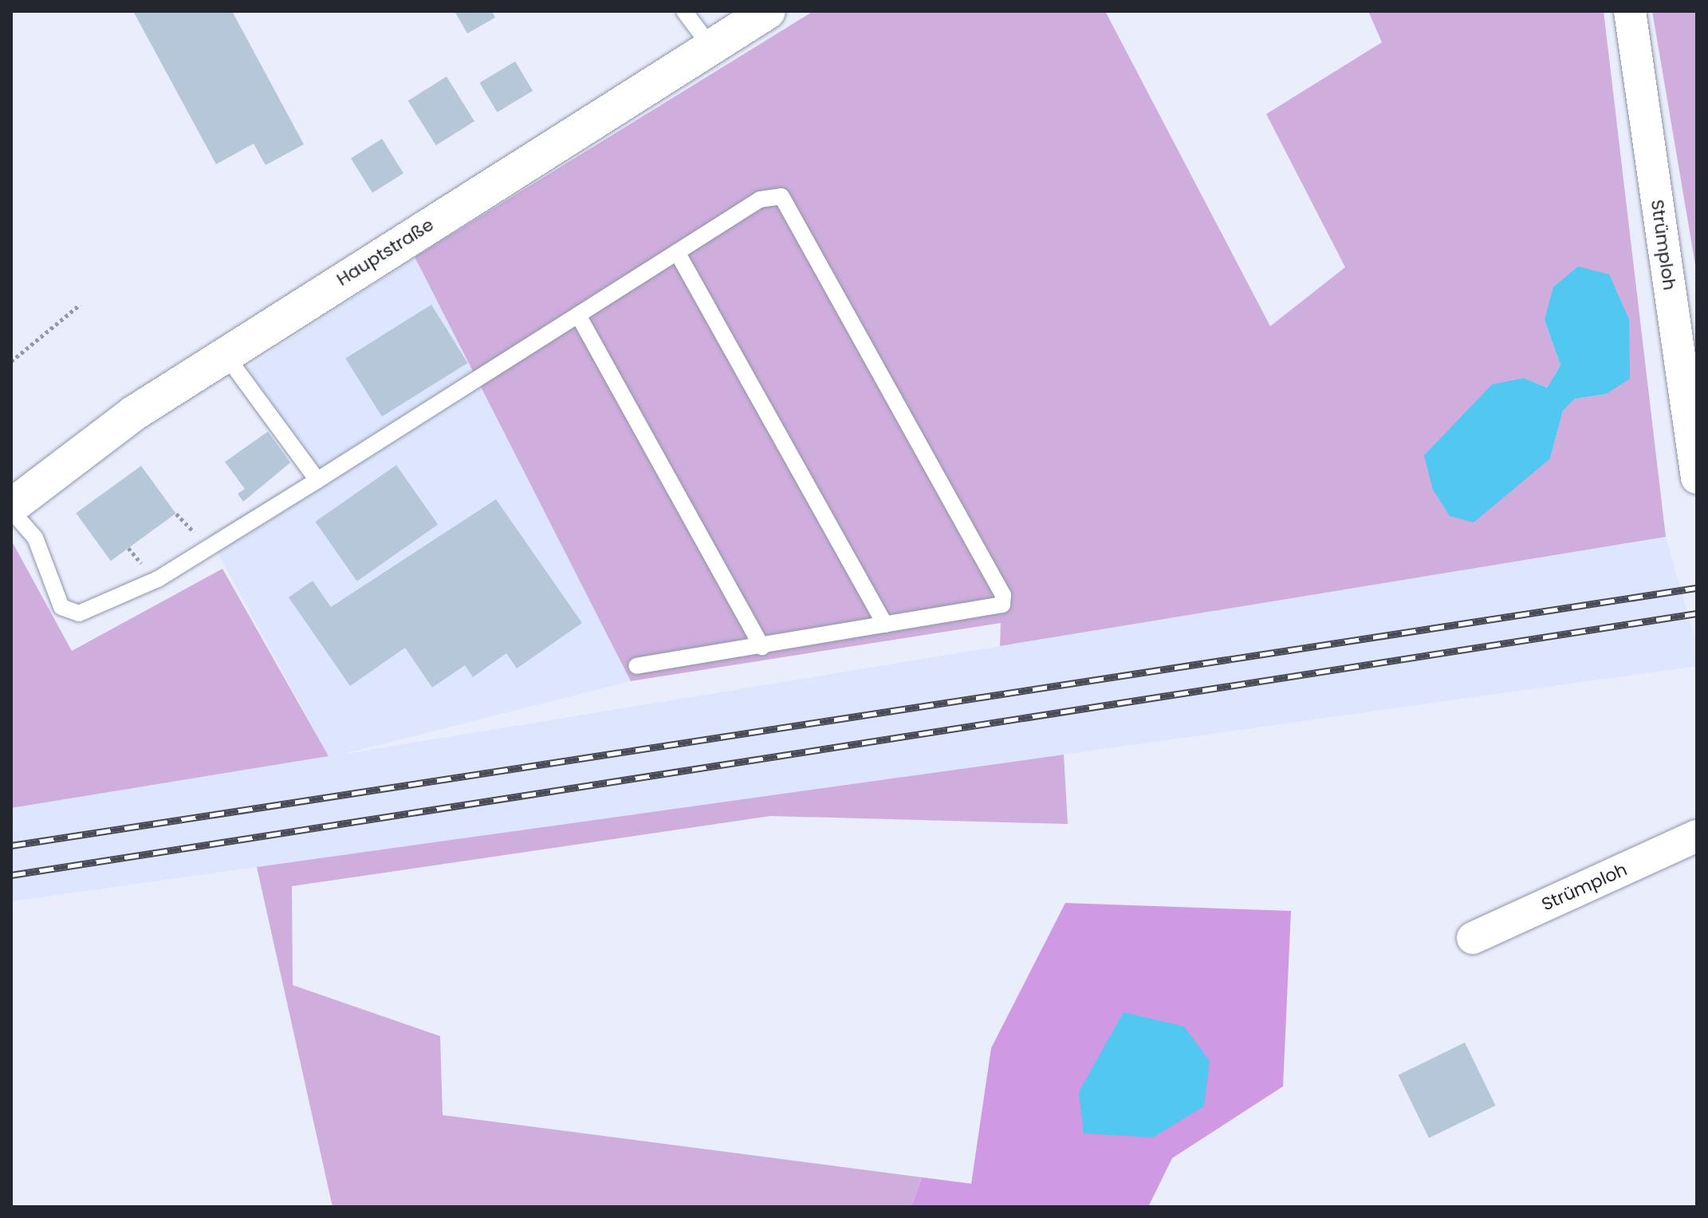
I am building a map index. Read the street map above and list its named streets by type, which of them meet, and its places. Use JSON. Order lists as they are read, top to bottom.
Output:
{
  "streets": {
    "main road": ["Hauptstraße"],
    "street": ["Strümploh"]
  }
}
